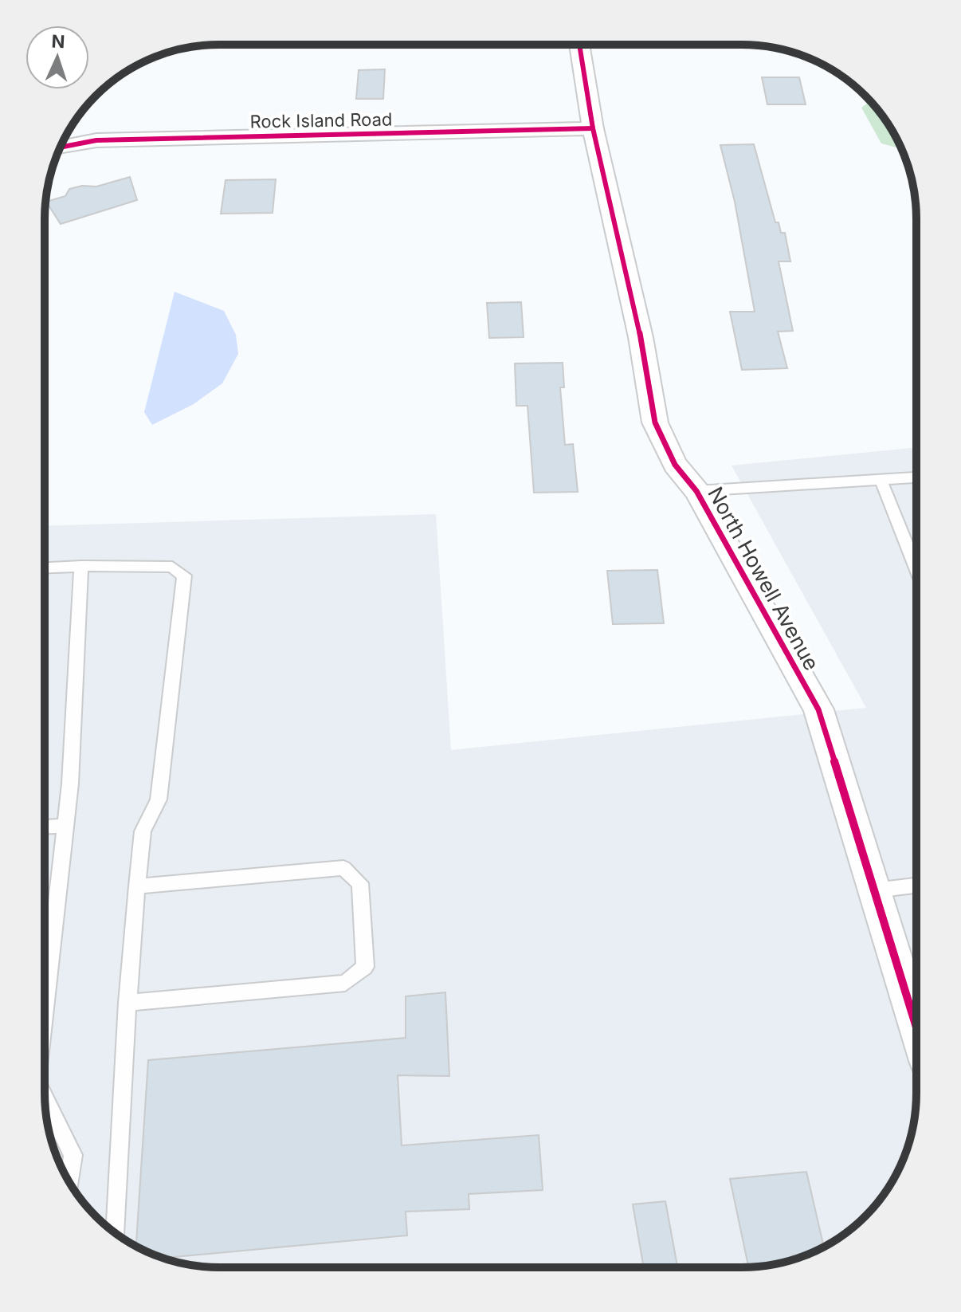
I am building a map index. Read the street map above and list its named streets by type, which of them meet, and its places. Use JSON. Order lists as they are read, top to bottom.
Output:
{
  "streets": {
    "street": ["Rock Island Road", "North Howell Avenue"]
  },
  "crossings": [
    ["Rock Island Road", "North Howell Avenue"]
  ],
  "north": "top"
}
